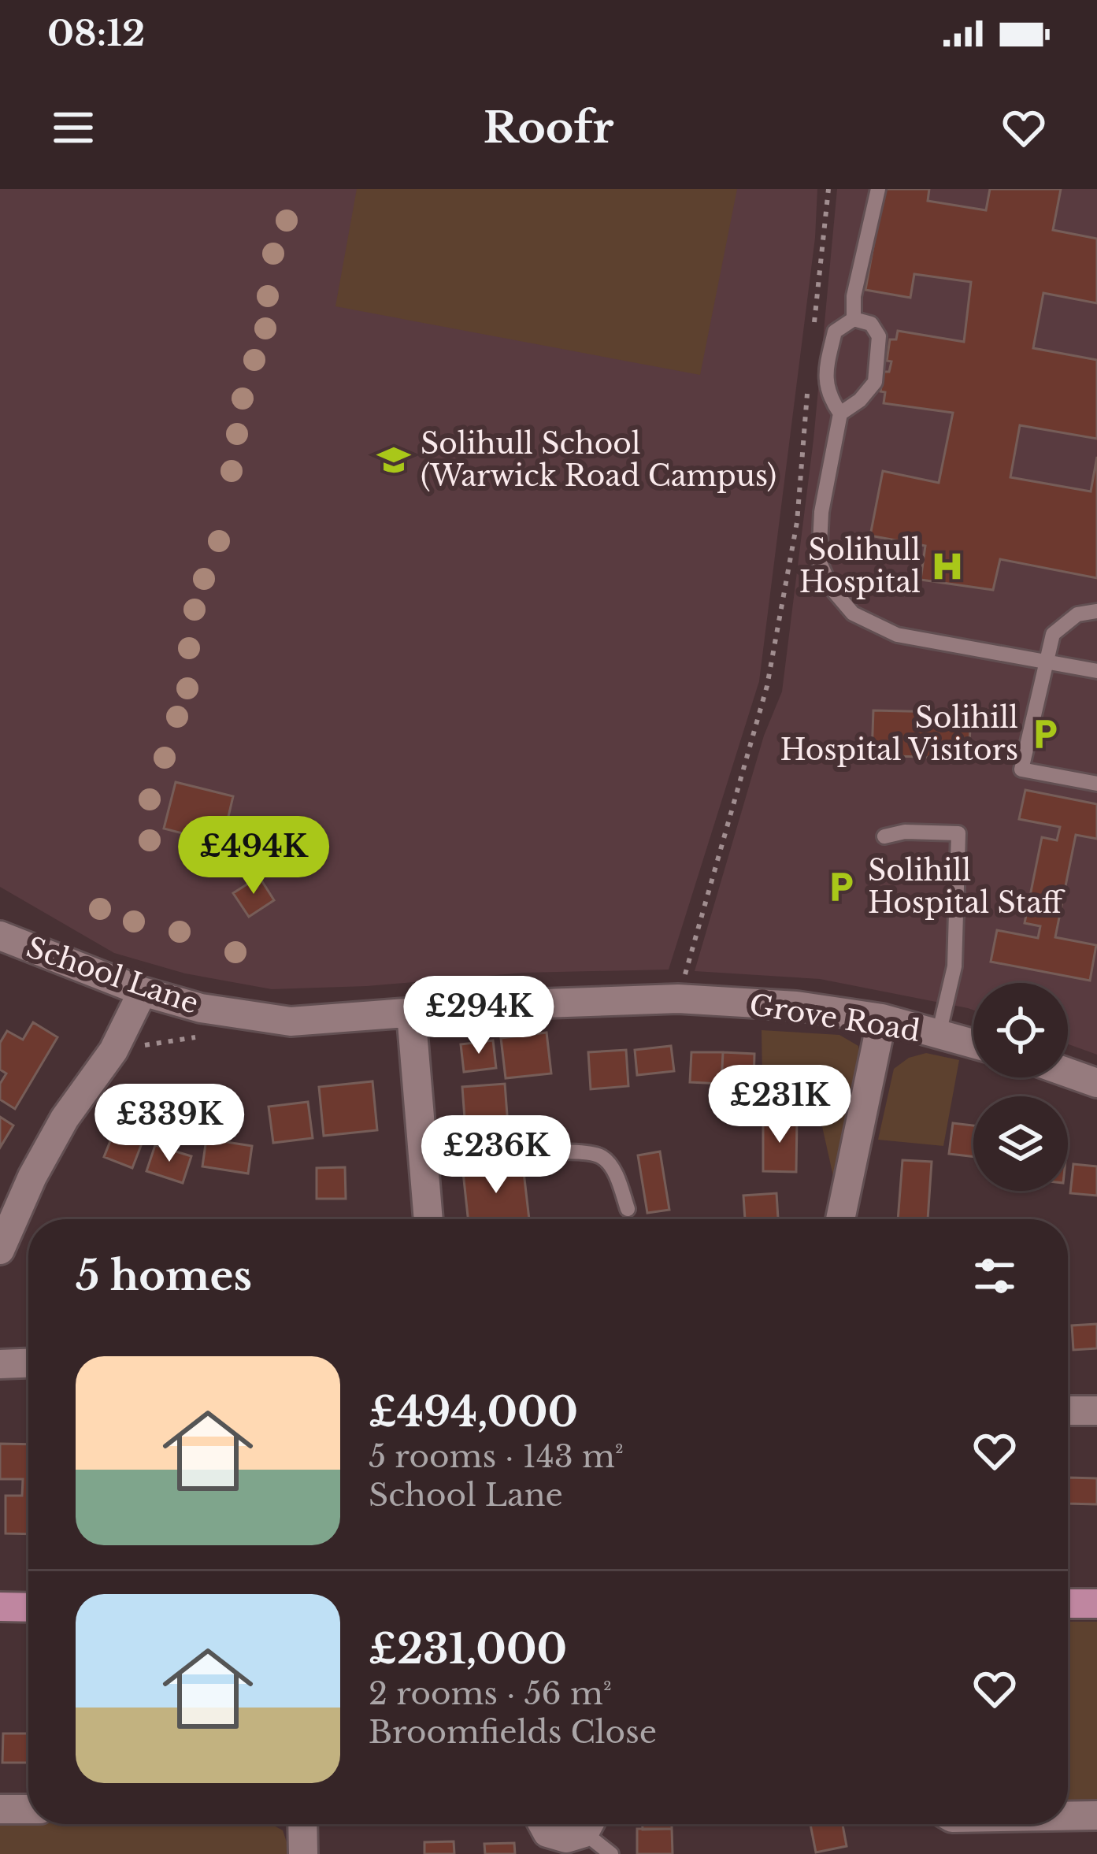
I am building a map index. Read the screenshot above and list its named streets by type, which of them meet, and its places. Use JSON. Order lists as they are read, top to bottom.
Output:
{
  "streets": {
    "street": ["School Lane", "Grove Road"]
  },
  "crossings": [
    ["School Lane", "Grove Road"]
  ],
  "places": {
    "school or university": ["Solihull School (Warwick Road Campus)"],
    "hospital": ["Solihull Hospital"],
    "parking": ["Solihill Hospital Visitors", "Solihill Hospital Staff"]
  },
  "page": {
    "status": "08:12",
    "header": "Roofr",
    "price": [
      "£494K",
      "£294K",
      "£231K",
      "£339K",
      "£236K"
    ],
    "heading": "5 homes",
    "list": [
      {
        "name": "£494,000",
        "note": "5 rooms · 143 m² · School Lane"
      },
      {
        "name": "£231,000",
        "note": "2 rooms · 56 m² · Broomfields Close"
      }
    ]
  }
}
